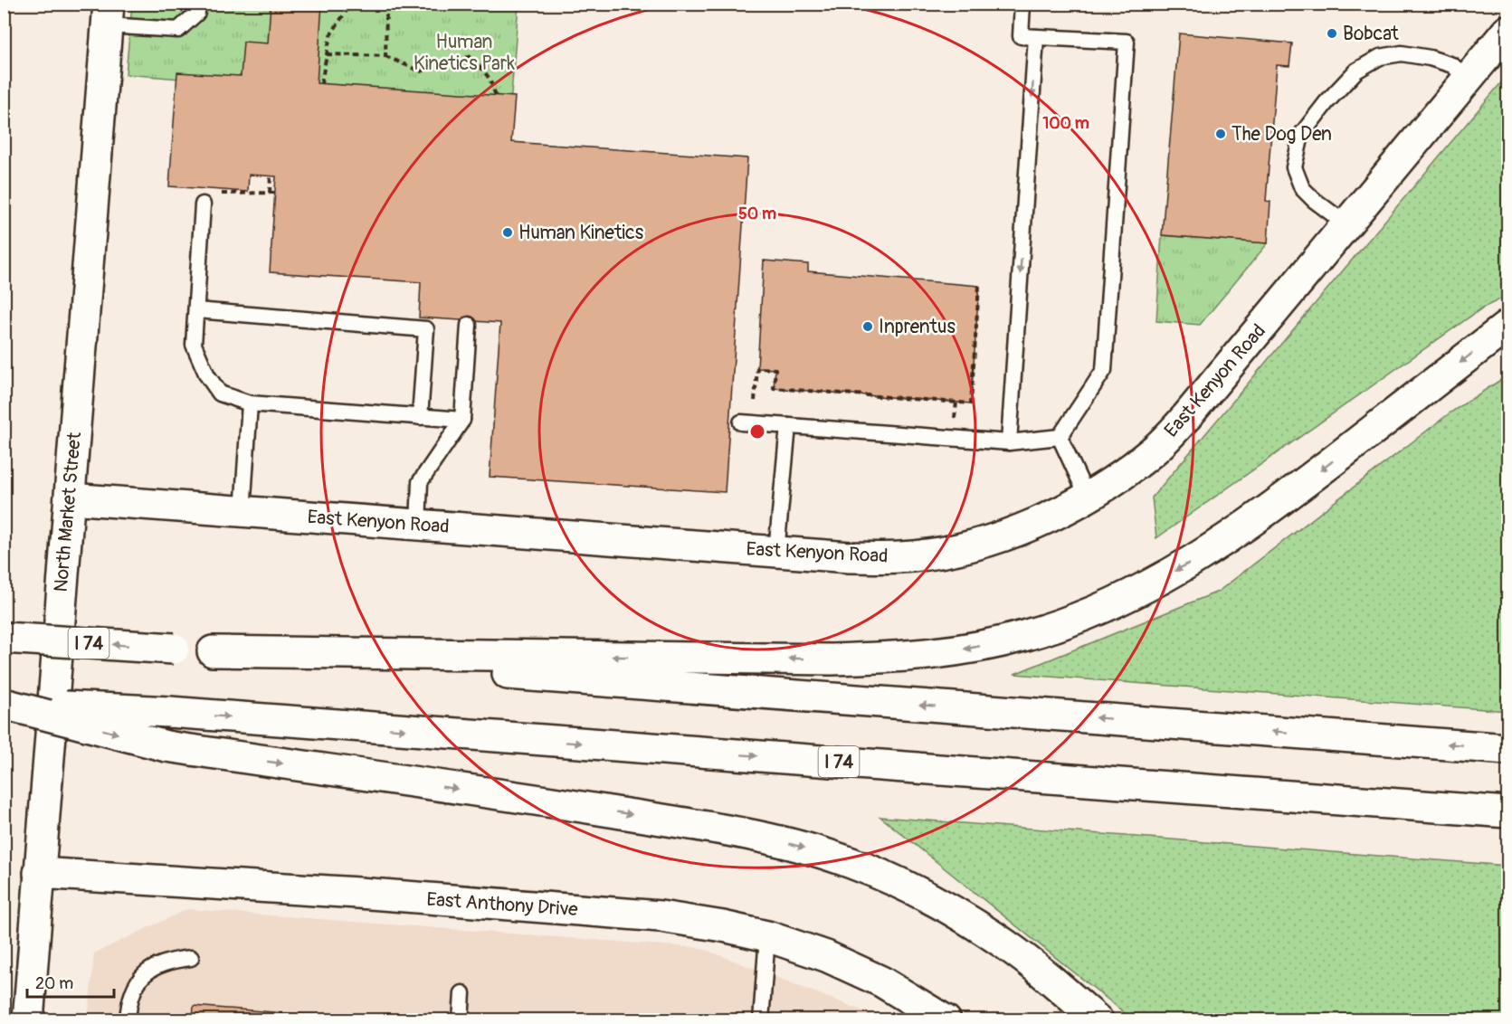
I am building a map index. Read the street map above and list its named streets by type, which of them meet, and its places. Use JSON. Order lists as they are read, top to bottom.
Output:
{
  "streets": {
    "main road": [
      "East Kenyon Road",
      "North Market Street",
      "I 74",
      "East Anthony Drive"
    ]
  },
  "crossings": [
    ["East Kenyon Road", "North Market Street"],
    ["North Market Street", "East Anthony Drive"]
  ],
  "parks": ["Human Kinetics Park"],
  "places": [
    "Bobcat",
    "The Dog Den",
    "Human Kinetics",
    "Inprentus"
  ],
  "scale_bar": "20 m",
  "rings": ["100 m", "50 m"]
}
